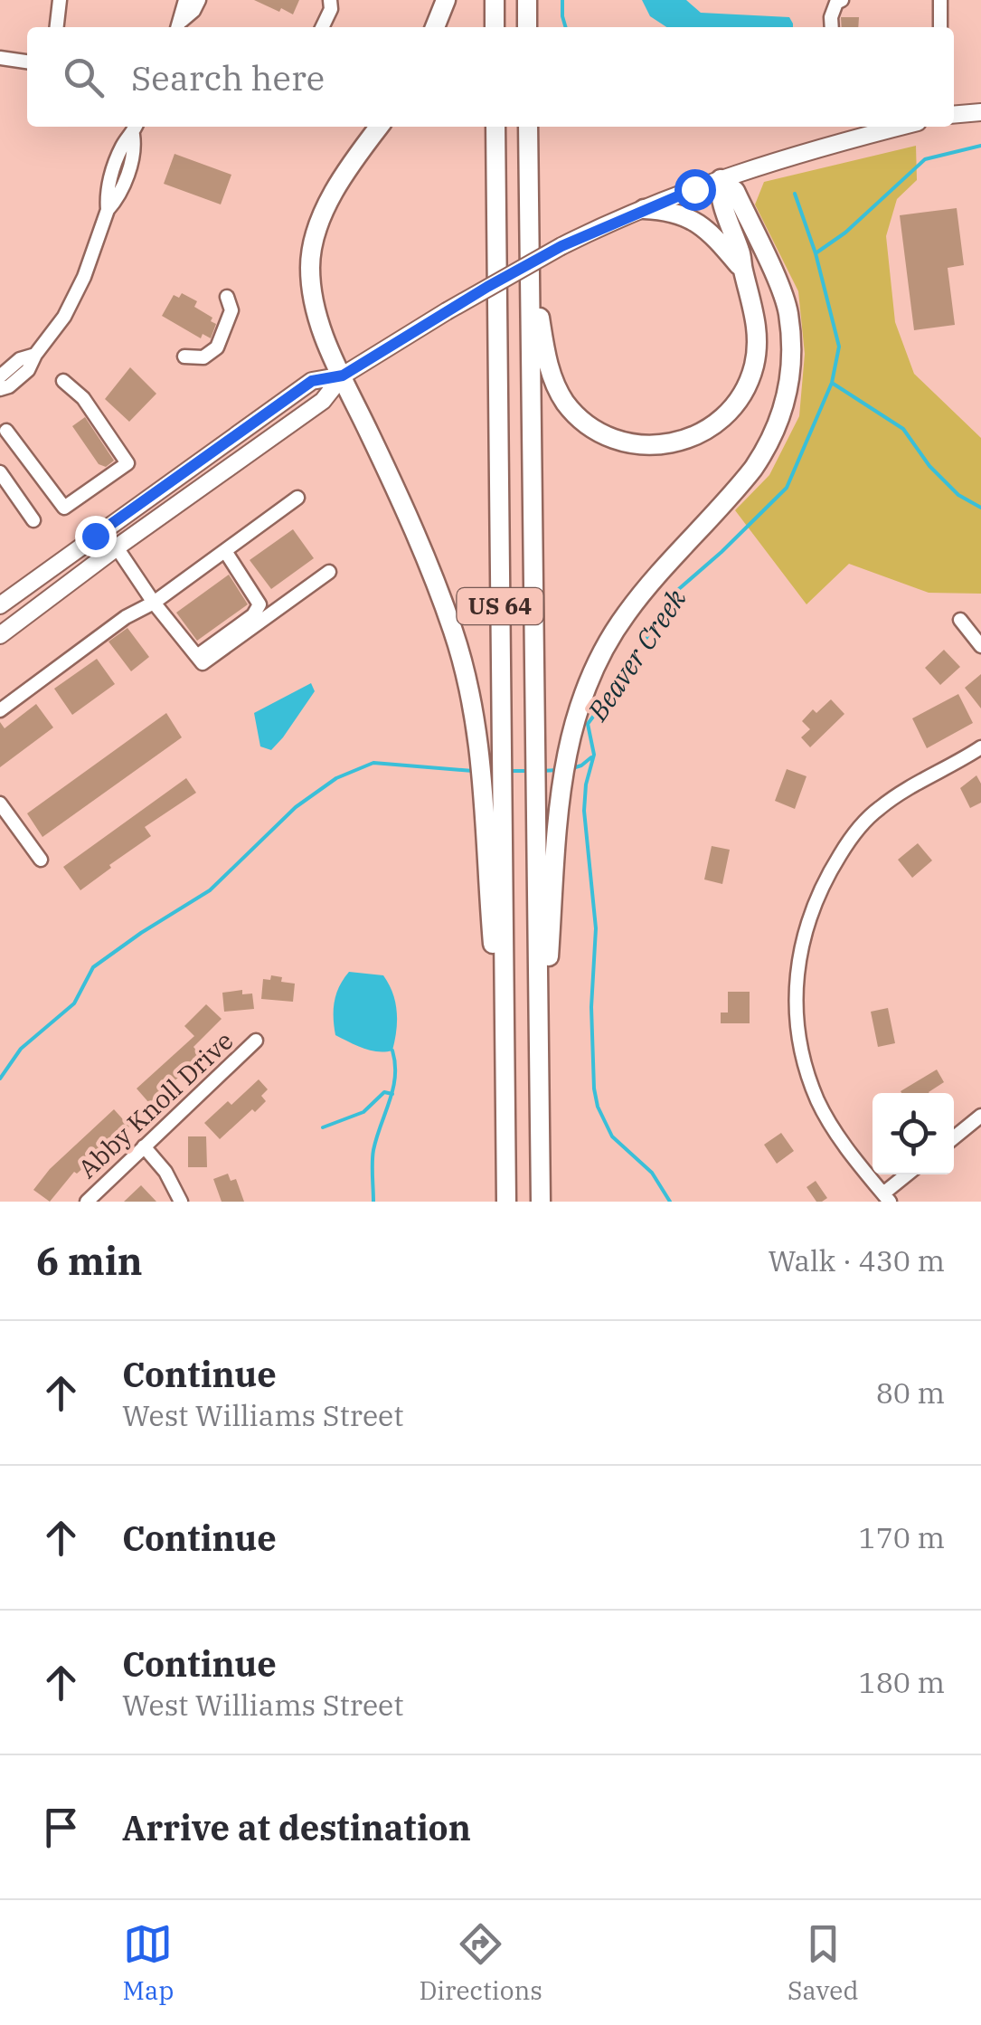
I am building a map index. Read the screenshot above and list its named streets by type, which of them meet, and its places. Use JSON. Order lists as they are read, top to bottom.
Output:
{
  "streets": {
    "highway": ["US 64"],
    "street": ["Abby Knoll Drive"]
  },
  "water": ["Beaver Creek"],
  "page": {
    "search": "Search here",
    "heading": ["6 min", "Walk · 430 m"],
    "list": [
      ["Continue", "West Williams Street", "80 m"],
      ["Continue", "170 m"],
      ["Continue", "West Williams Street", "180 m"],
      "Arrive at destination"
    ],
    "nav": ["Map", "Directions", "Saved"]
  }
}
